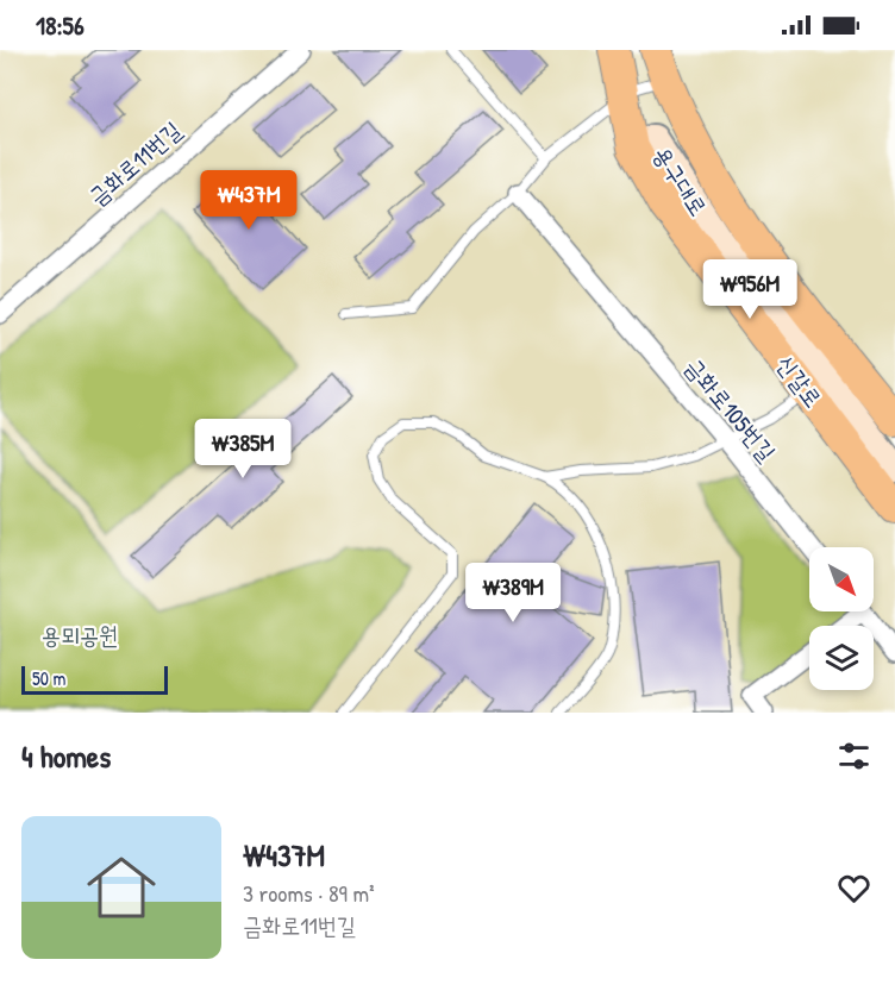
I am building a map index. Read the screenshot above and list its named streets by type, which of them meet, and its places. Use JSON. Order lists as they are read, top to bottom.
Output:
{
  "streets": {
    "main road": ["용구대로", "신갈로"],
    "street": ["금화로11번길", "금화로105번길"]
  },
  "crossings": [
    ["용구대로", "신갈로"]
  ],
  "parks": ["용뫼공원"],
  "scale_bar": "50 m",
  "north": "bottom right",
  "page": {
    "status": "18:56",
    "price": [
      "₩437M",
      "₩956M",
      "₩385M",
      "₩389M"
    ],
    "scale": "50 m",
    "heading": "4 homes",
    "list": [
      {
        "name": "₩437M",
        "note": "3 rooms · 89 m² · 금화로11번길"
      }
    ]
  }
}
